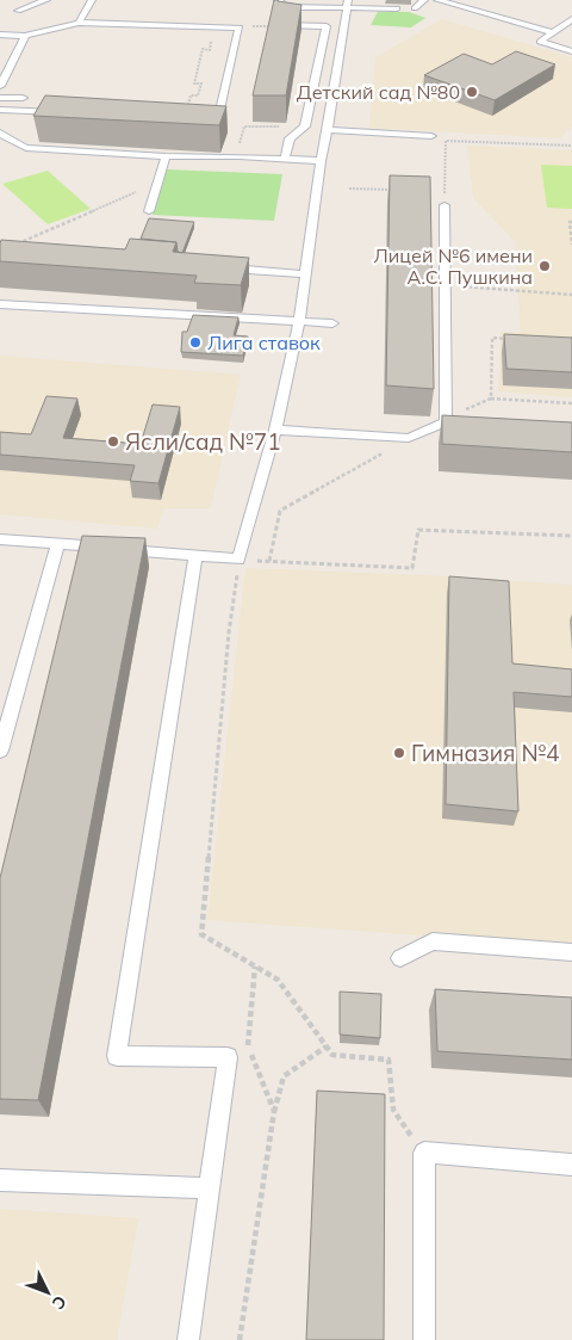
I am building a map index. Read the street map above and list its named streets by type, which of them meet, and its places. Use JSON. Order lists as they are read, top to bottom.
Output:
{
  "places": [
    "Детский сад №80",
    "Лицей №6 имени А.С. Пушкина",
    "Лига ставок",
    "Ясли/сад №71",
    "Гимназия №4"
  ],
  "north": "bottom right"
}
